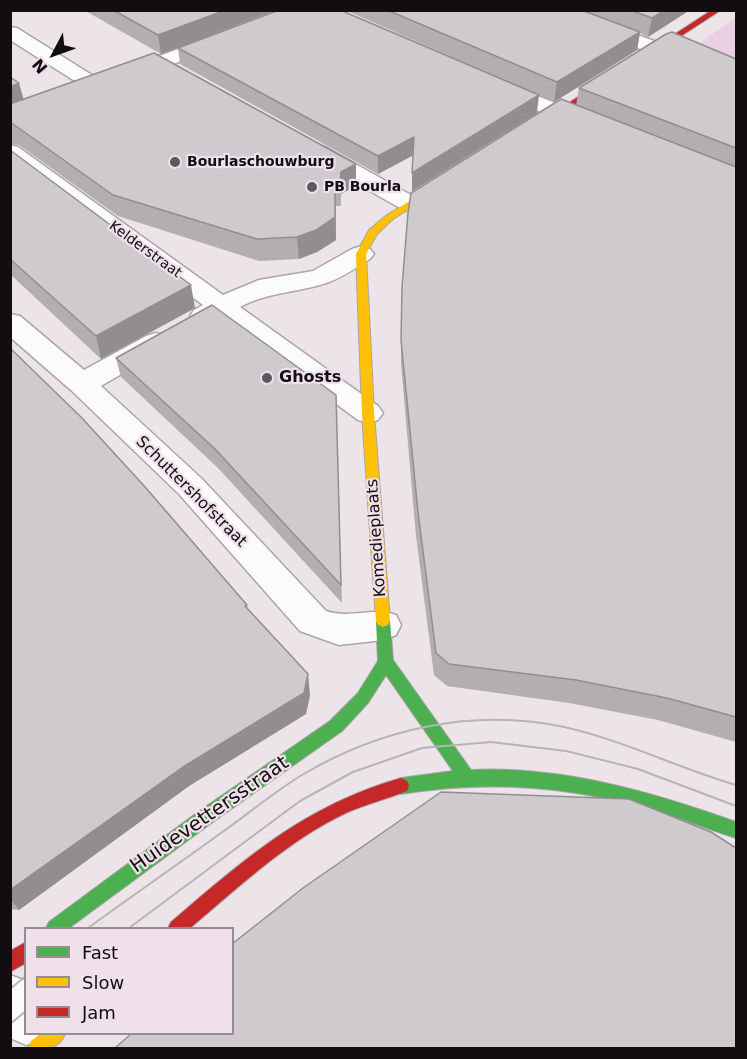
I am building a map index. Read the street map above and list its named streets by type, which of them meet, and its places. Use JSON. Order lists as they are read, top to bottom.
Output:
{
  "streets": {
    "street": [
      "Kelderstraat",
      "Schuttershofstraat",
      "Komedieplaats",
      "Huidevettersstraat"
    ]
  },
  "crossings": [
    ["Schuttershofstraat", "Komedieplaats"],
    ["Komedieplaats", "Huidevettersstraat"]
  ],
  "places": ["Bourlaschouwburg", "PB Bourla", "Ghosts"],
  "legend": ["Fast", "Slow", "Jam"],
  "north": "bottom left"
}
